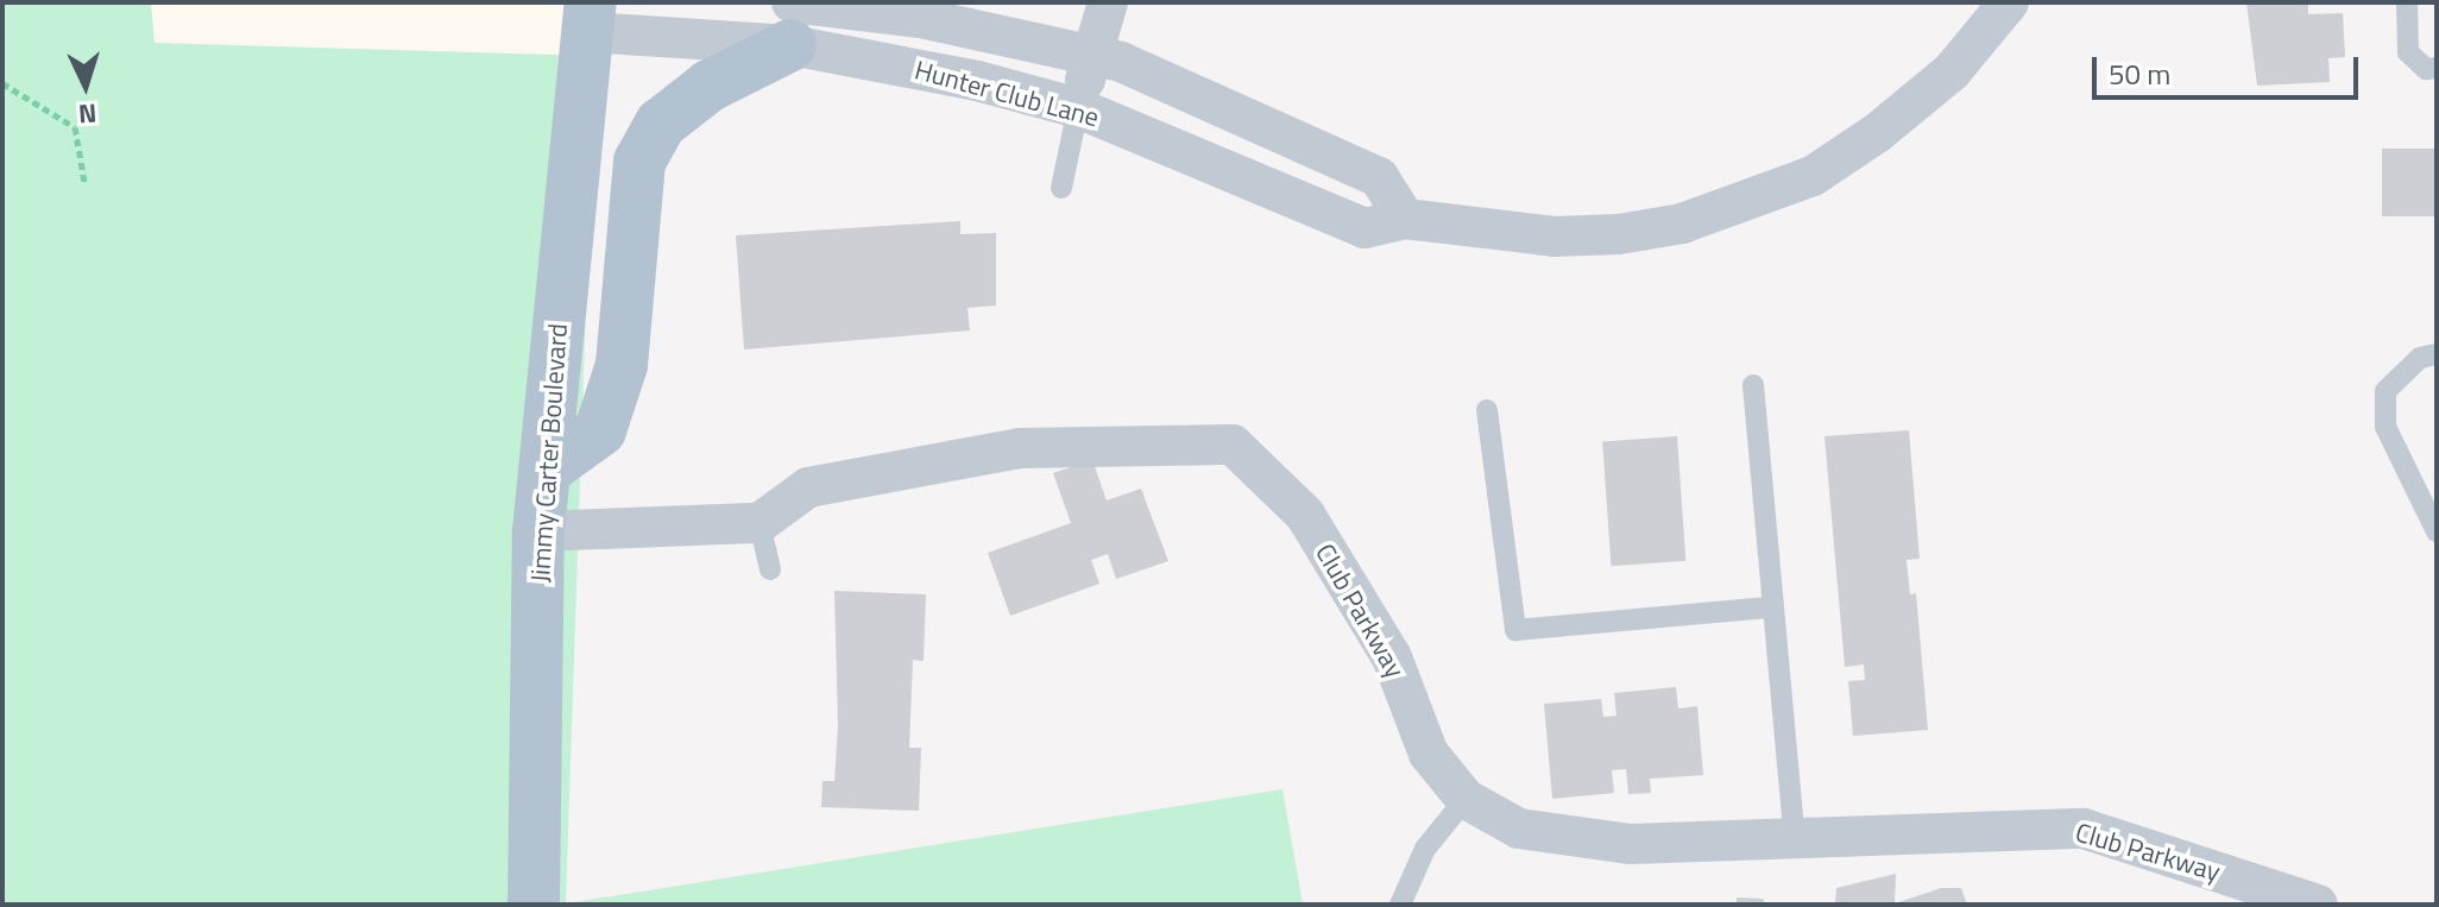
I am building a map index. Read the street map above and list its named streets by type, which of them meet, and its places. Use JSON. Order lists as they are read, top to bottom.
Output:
{
  "streets": {
    "main road": ["Jimmy Carter Boulevard"],
    "street": ["Hunter Club Lane", "Club Parkway"]
  },
  "crossings": [
    ["Hunter Club Lane", "Jimmy Carter Boulevard"]
  ],
  "scale_bar": "50 m",
  "north": "bottom"
}
